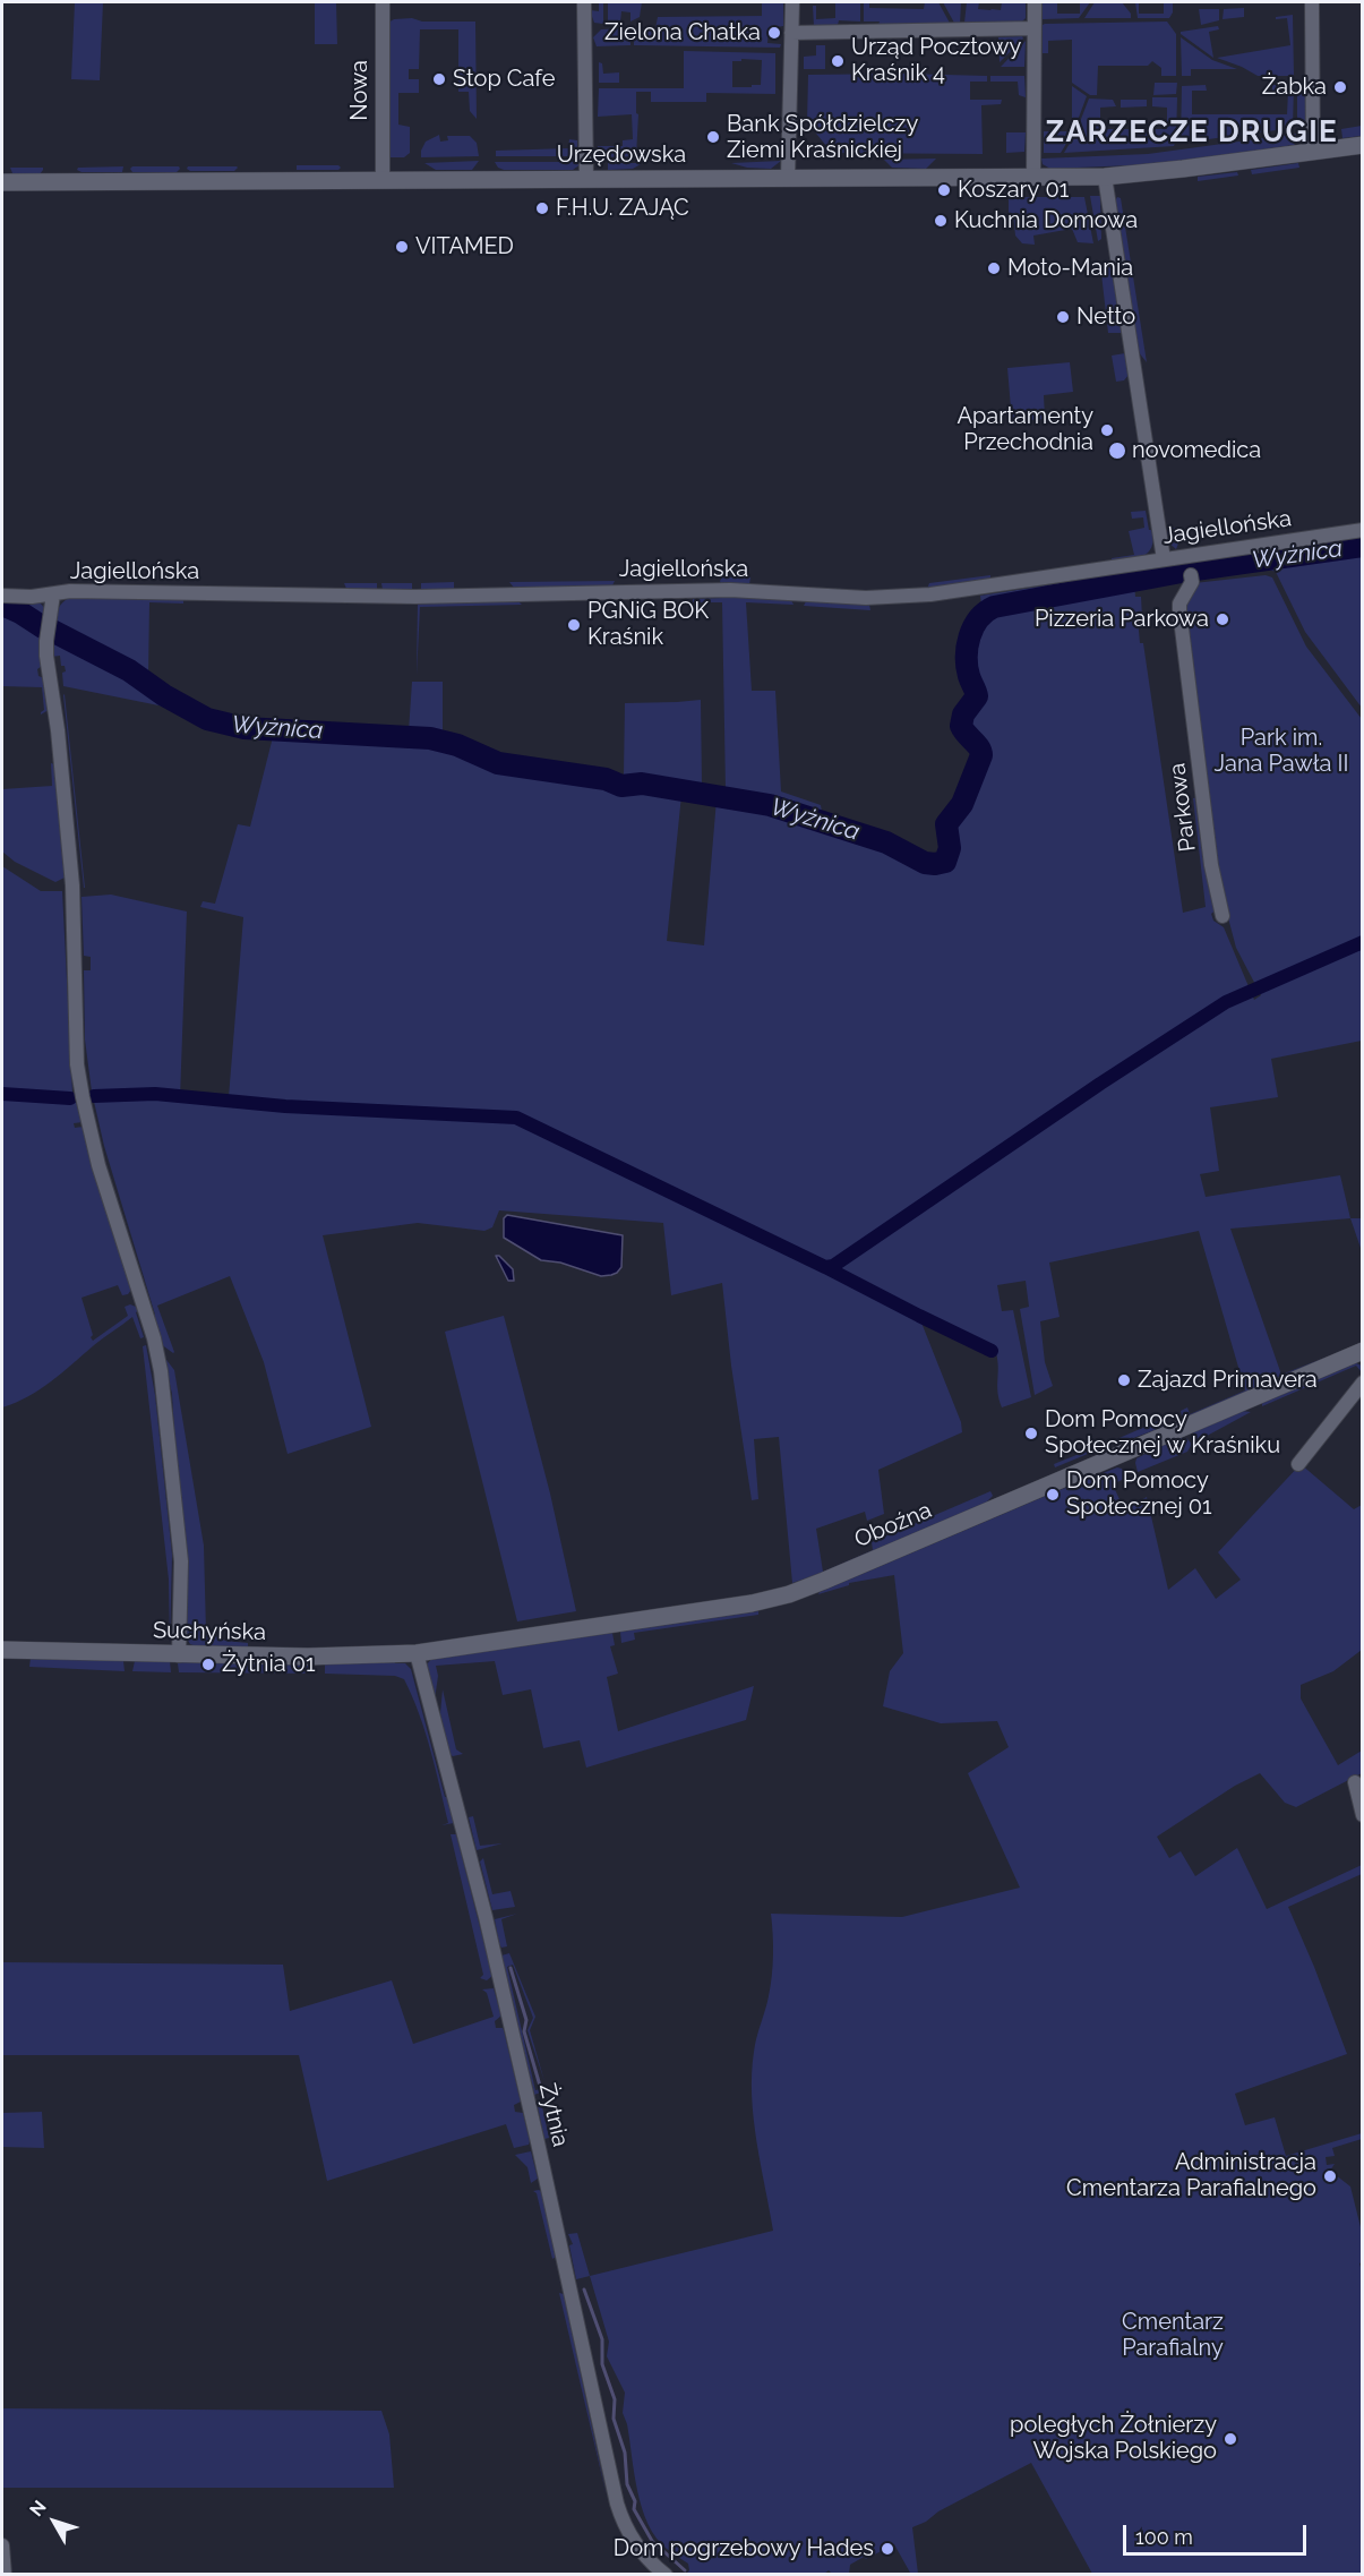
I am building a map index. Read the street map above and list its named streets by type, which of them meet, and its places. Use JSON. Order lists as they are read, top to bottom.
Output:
{
  "streets": {
    "street": [
      "Nowa",
      "Urzędowska",
      "Jagiellońska",
      "Parkowa",
      "Oboźna",
      "Suchyńska",
      "Żytnia"
    ]
  },
  "crossings": [
    ["Nowa", "Urzędowska"],
    ["Jagiellońska", "Parkowa"],
    ["Oboźna", "Suchyńska"],
    ["Oboźna", "Żytnia"],
    ["Suchyńska", "Żytnia"]
  ],
  "districts": ["ZARZECZE DRUGIE"],
  "water": ["Wyżnica"],
  "parks": ["Park im. Jana Pawła II", "Cmentarz Parafialny"],
  "places": [
    "Zielona Chatka",
    "Urząd Pocztowy Kraśnik 4",
    "Stop Cafe",
    "Żabka",
    "Bank Spółdzielczy Ziemi Kraśnickiej",
    "Koszary 01",
    "F.H.U. ZAJĄC",
    "Kuchnia Domowa",
    "VITAMED",
    "Moto-Mania",
    "Netto",
    "Apartamenty Przechodnia",
    "novomedica",
    "Pizzeria Parkowa",
    "PGNiG BOK Kraśnik",
    "Zajazd Primavera",
    "Dom Pomocy Społecznej w Kraśniku",
    "Dom Pomocy Społecznej 01",
    "Żytnia 01",
    "Administracja Cmentarza Parafialnego",
    "poległych Żołnierzy Wojska Polskiego",
    "Dom pogrzebowy Hades"
  ],
  "scale_bar": "100 m",
  "north": "top left"
}
